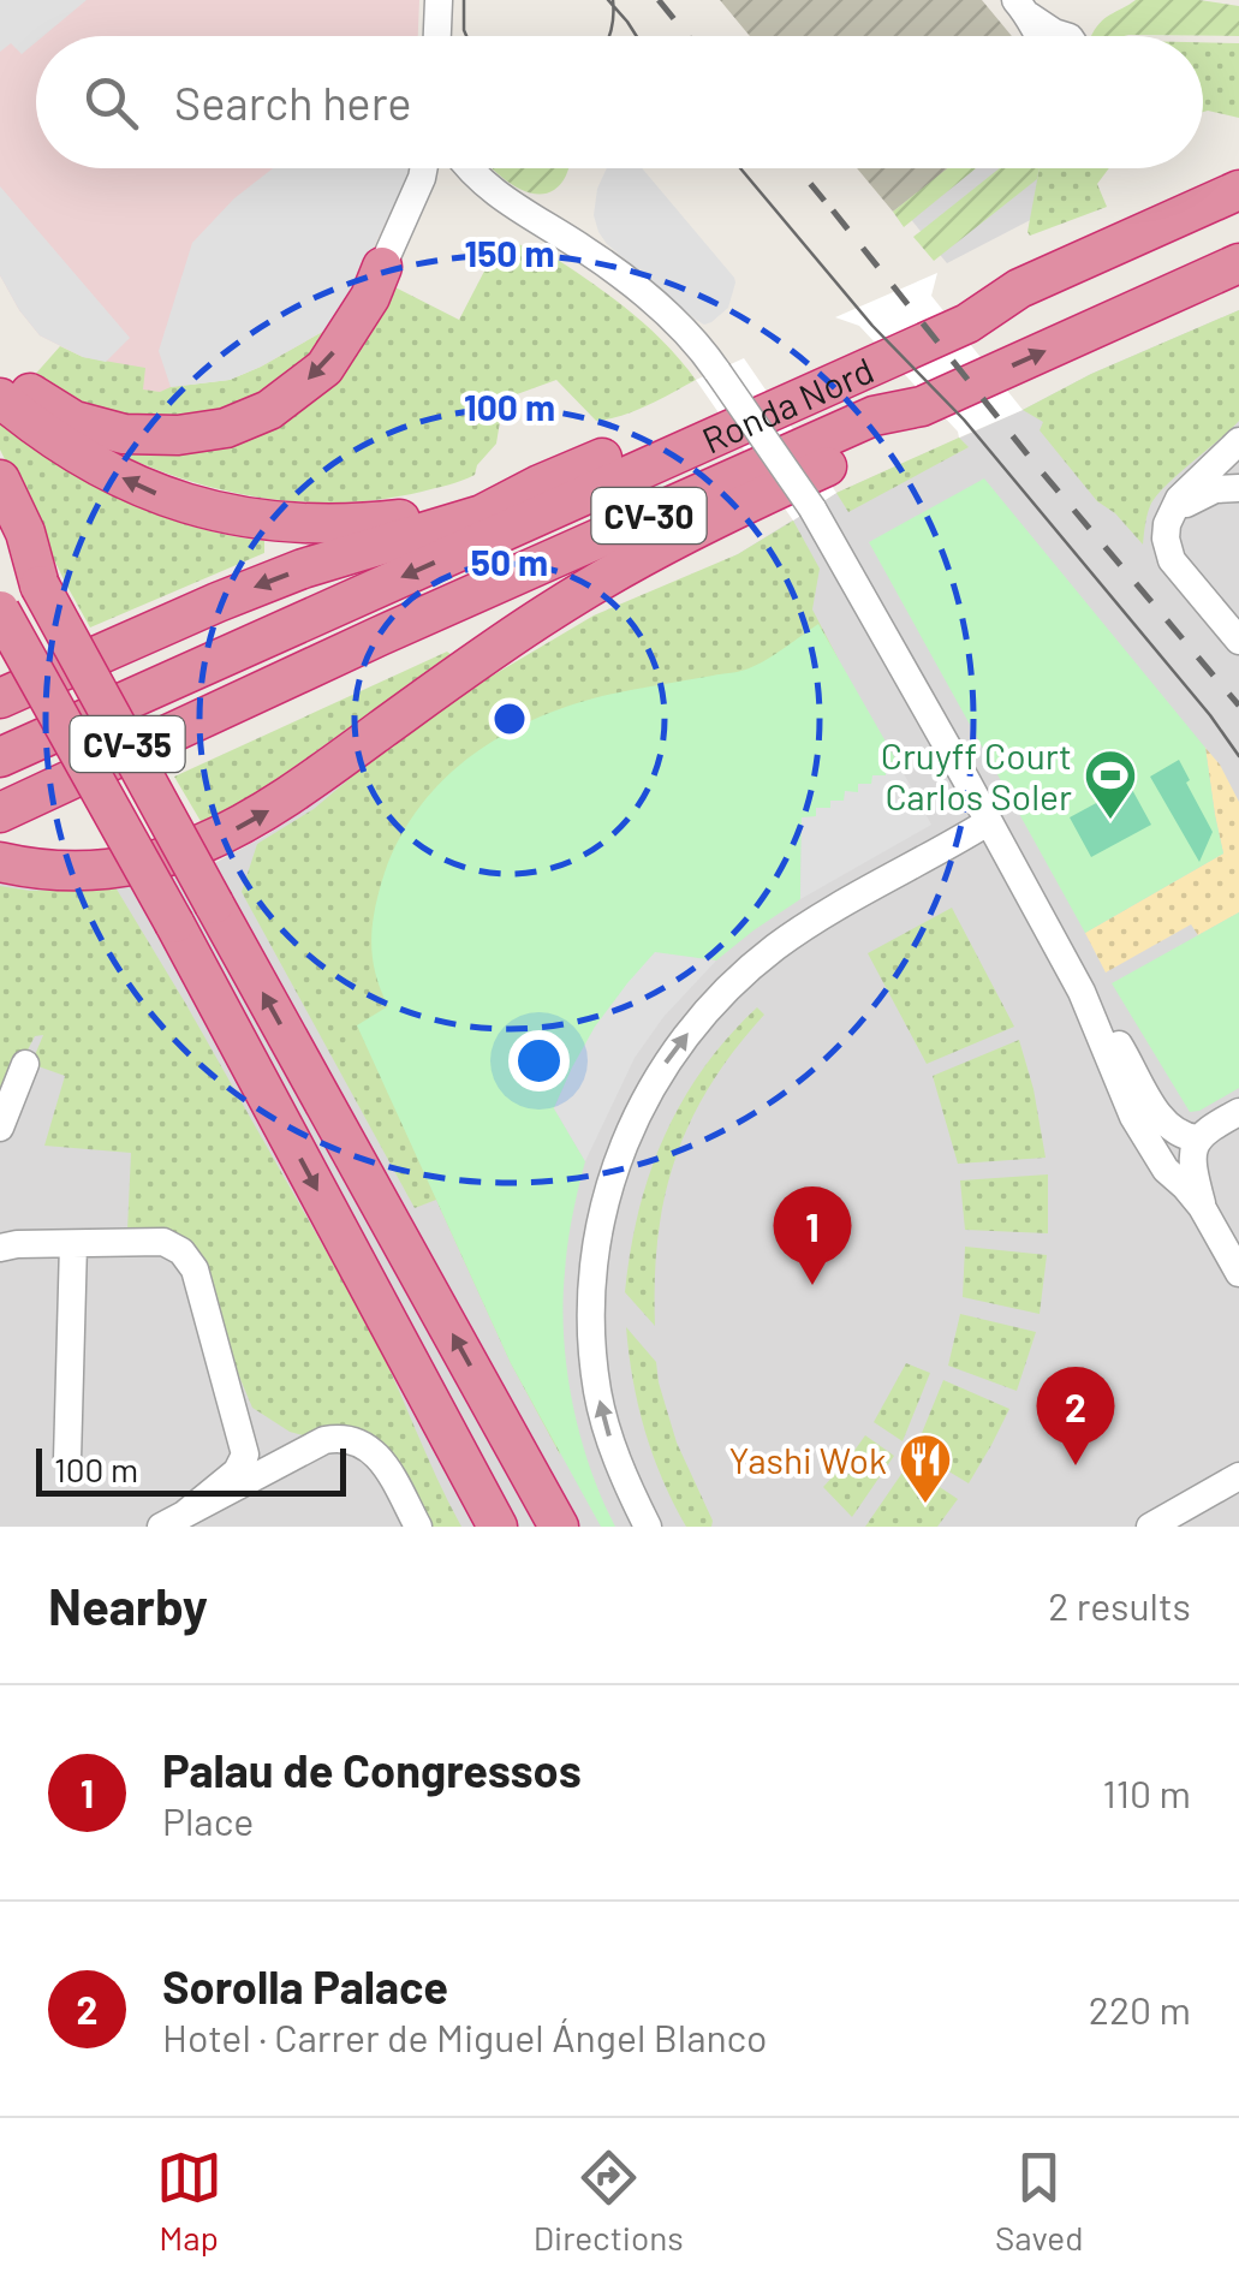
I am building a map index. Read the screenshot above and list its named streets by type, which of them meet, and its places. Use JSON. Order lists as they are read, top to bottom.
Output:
{
  "streets": {
    "highway": ["Ronda Nord", "CV-30", "CV-35"]
  },
  "places": {
    "sports": ["Cruyff Court Carlos Soler"],
    "restaurant": ["Yashi Wok"]
  },
  "scale_bar": "100 m",
  "page": {
    "search": "Search here",
    "pins": ["1", "2"],
    "scale": "100 m",
    "heading": ["Nearby", "2 results"],
    "list": [
      {
        "mark": "1",
        "name": "Palau de Congressos",
        "note": "Place",
        "value": "110 m"
      },
      {
        "mark": "2",
        "name": "Sorolla Palace",
        "note": "Hotel · Carrer de Miguel Ángel Blanco",
        "value": "220 m"
      }
    ],
    "nav": ["Map", "Directions", "Saved"]
  },
  "rings": ["150 m", "100 m", "50 m"]
}
